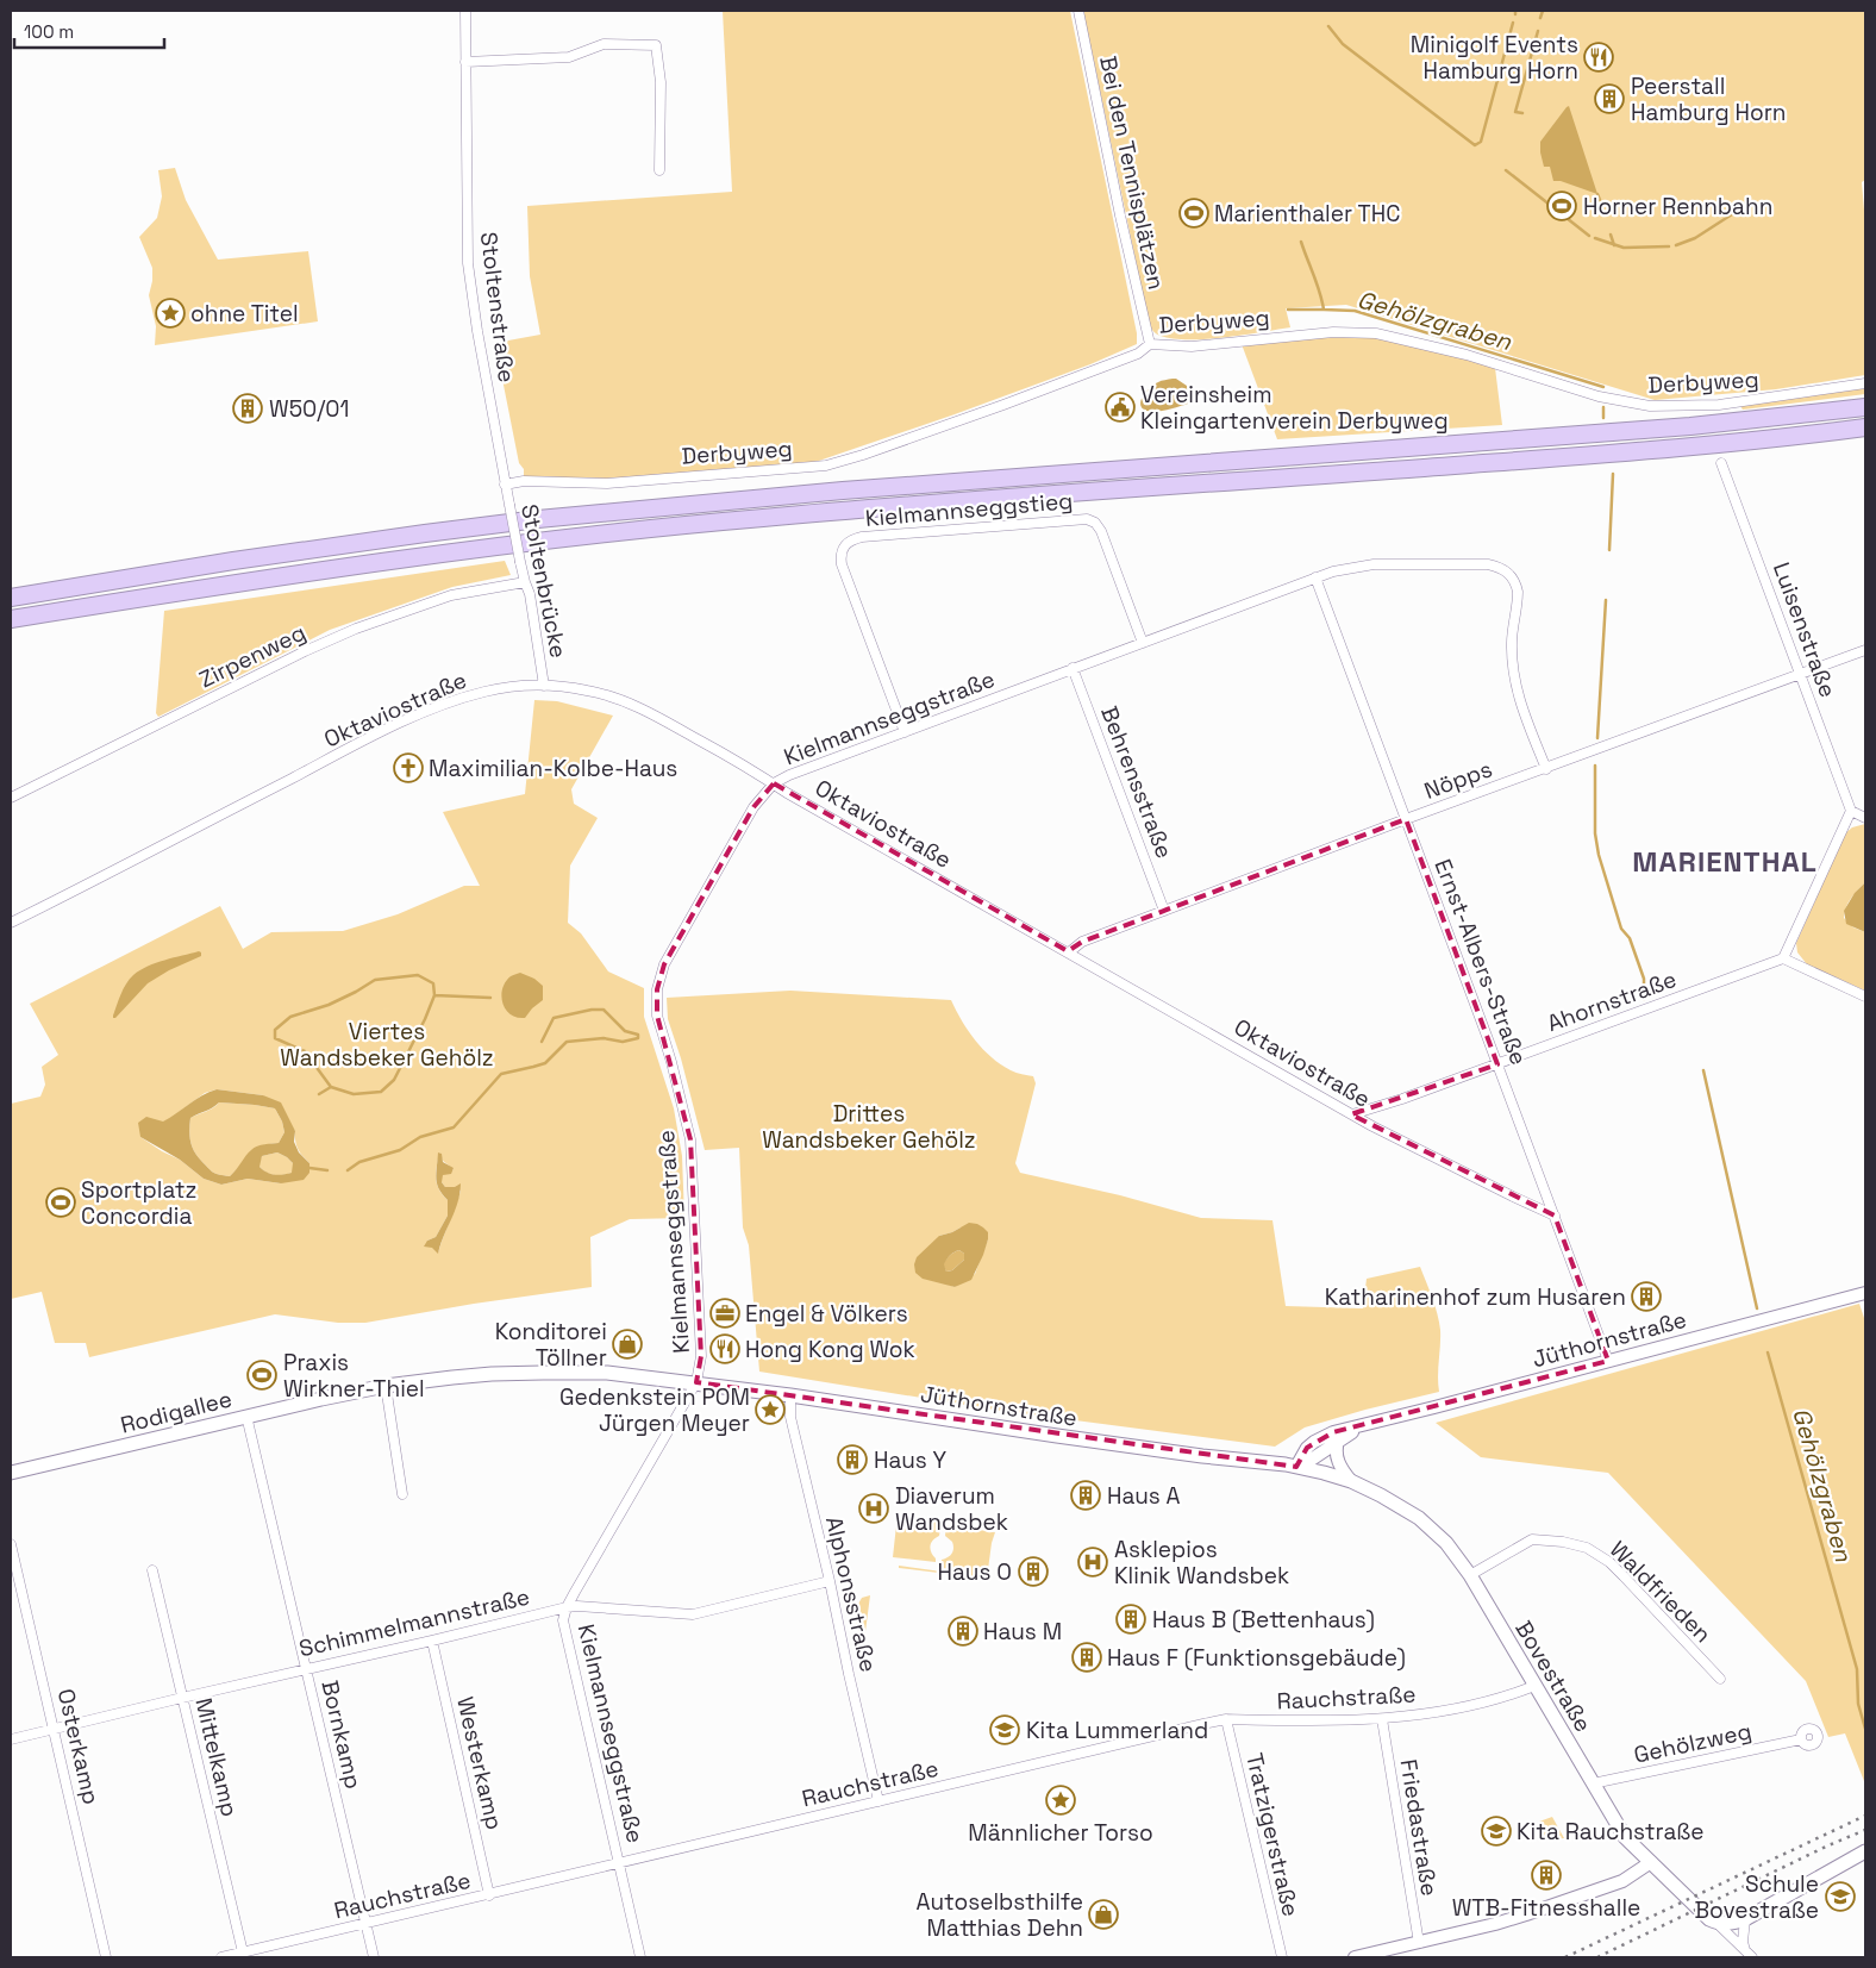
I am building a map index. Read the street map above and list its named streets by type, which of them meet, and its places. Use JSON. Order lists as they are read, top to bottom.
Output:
{
  "streets": {
    "main road": ["Jüthornstraße", "Rodigallee", "Bovestraße"],
    "street": [
      "Bei den Tennisplätzen",
      "Stoltenstraße",
      "Derbyweg",
      "Kielmannseggstieg",
      "Stoltenbrücke",
      "Luisenstraße",
      "Zirpenweg",
      "Oktaviostraße",
      "Kielmannseggstraße",
      "Nöpps",
      "Behrensstraße",
      "Ernst-Albers-Straße",
      "Ahornstraße",
      "Waldfrieden",
      "Alphonsstraße",
      "Schimmelmannstraße",
      "Rauchstraße",
      "Bornkamp",
      "Gehölzweg",
      "Osterkamp",
      "Mittelkamp",
      "Westerkamp",
      "Friedastraße",
      "Tratzigerstraße"
    ]
  },
  "crossings": [
    ["Bei den Tennisplätzen", "Derbyweg"],
    ["Stoltenstraße", "Derbyweg"],
    ["Stoltenstraße", "Stoltenbrücke"],
    ["Derbyweg", "Stoltenbrücke"],
    ["Kielmannseggstieg", "Kielmannseggstraße"],
    ["Stoltenbrücke", "Zirpenweg"],
    ["Stoltenbrücke", "Oktaviostraße"],
    ["Luisenstraße", "Nöpps"],
    ["Oktaviostraße", "Kielmannseggstraße"],
    ["Oktaviostraße", "Nöpps"],
    ["Oktaviostraße", "Ernst-Albers-Straße"],
    ["Oktaviostraße", "Ahornstraße"],
    ["Kielmannseggstraße", "Nöpps"],
    ["Kielmannseggstraße", "Behrensstraße"],
    ["Kielmannseggstraße", "Ernst-Albers-Straße"],
    ["Kielmannseggstraße", "Jüthornstraße"],
    ["Kielmannseggstraße", "Rodigallee"],
    ["Kielmannseggstraße", "Schimmelmannstraße"],
    ["Kielmannseggstraße", "Rauchstraße"],
    ["Nöpps", "Behrensstraße"],
    ["Nöpps", "Ernst-Albers-Straße"],
    ["Ernst-Albers-Straße", "Ahornstraße"],
    ["Ernst-Albers-Straße", "Jüthornstraße"],
    ["Jüthornstraße", "Rodigallee"],
    ["Jüthornstraße", "Alphonsstraße"],
    ["Jüthornstraße", "Bovestraße"],
    ["Rodigallee", "Bornkamp"],
    ["Waldfrieden", "Bovestraße"],
    ["Alphonsstraße", "Schimmelmannstraße"],
    ["Alphonsstraße", "Rauchstraße"],
    ["Schimmelmannstraße", "Bornkamp"],
    ["Schimmelmannstraße", "Osterkamp"],
    ["Schimmelmannstraße", "Mittelkamp"],
    ["Schimmelmannstraße", "Westerkamp"],
    ["Bovestraße", "Rauchstraße"],
    ["Bovestraße", "Gehölzweg"],
    ["Rauchstraße", "Bornkamp"],
    ["Rauchstraße", "Mittelkamp"],
    ["Rauchstraße", "Westerkamp"],
    ["Rauchstraße", "Friedastraße"],
    ["Rauchstraße", "Tratzigerstraße"]
  ],
  "districts": ["MARIENTHAL"],
  "water": ["Gehölzgraben"],
  "parks": ["Viertes Wandsbeker Gehölz", "Drittes Wandsbeker Gehölz"],
  "places": {
    "restaurant": ["Minigolf Events Hamburg Horn", "Hong Kong Wok"],
    "building": [
      "Peerstall Hamburg Horn",
      "W50/01",
      "Katharinenhof zum Husaren",
      "Haus Y",
      "Haus A",
      "Haus O",
      "Haus B (Bettenhaus)",
      "Haus M",
      "Haus F (Funktionsgebäude)",
      "WTB-Fitnesshalle"
    ],
    "sports": [
      "Horner Rennbahn",
      "Marienthaler THC",
      "Sportplatz Concordia",
      "Praxis Wirkner-Thiel"
    ],
    "place": ["ohne Titel", "Gedenkstein POM Jürgen Meyer", "Männlicher Torso"],
    "public building": ["Vereinsheim Kleingartenverein Derbyweg"],
    "church": ["Maximilian-Kolbe-Haus"],
    "office": ["Engel & Völkers"],
    "shop": ["Konditorei Töllner", "Autoselbsthilfe Matthias Dehn"],
    "hospital": ["Diaverum Wandsbek", "Asklepios Klinik Wandsbek"],
    "school or university": ["Kita Lummerland", "Kita Rauchstraße", "Schule Bovestraße"]
  },
  "scale_bar": "100 m"
}
